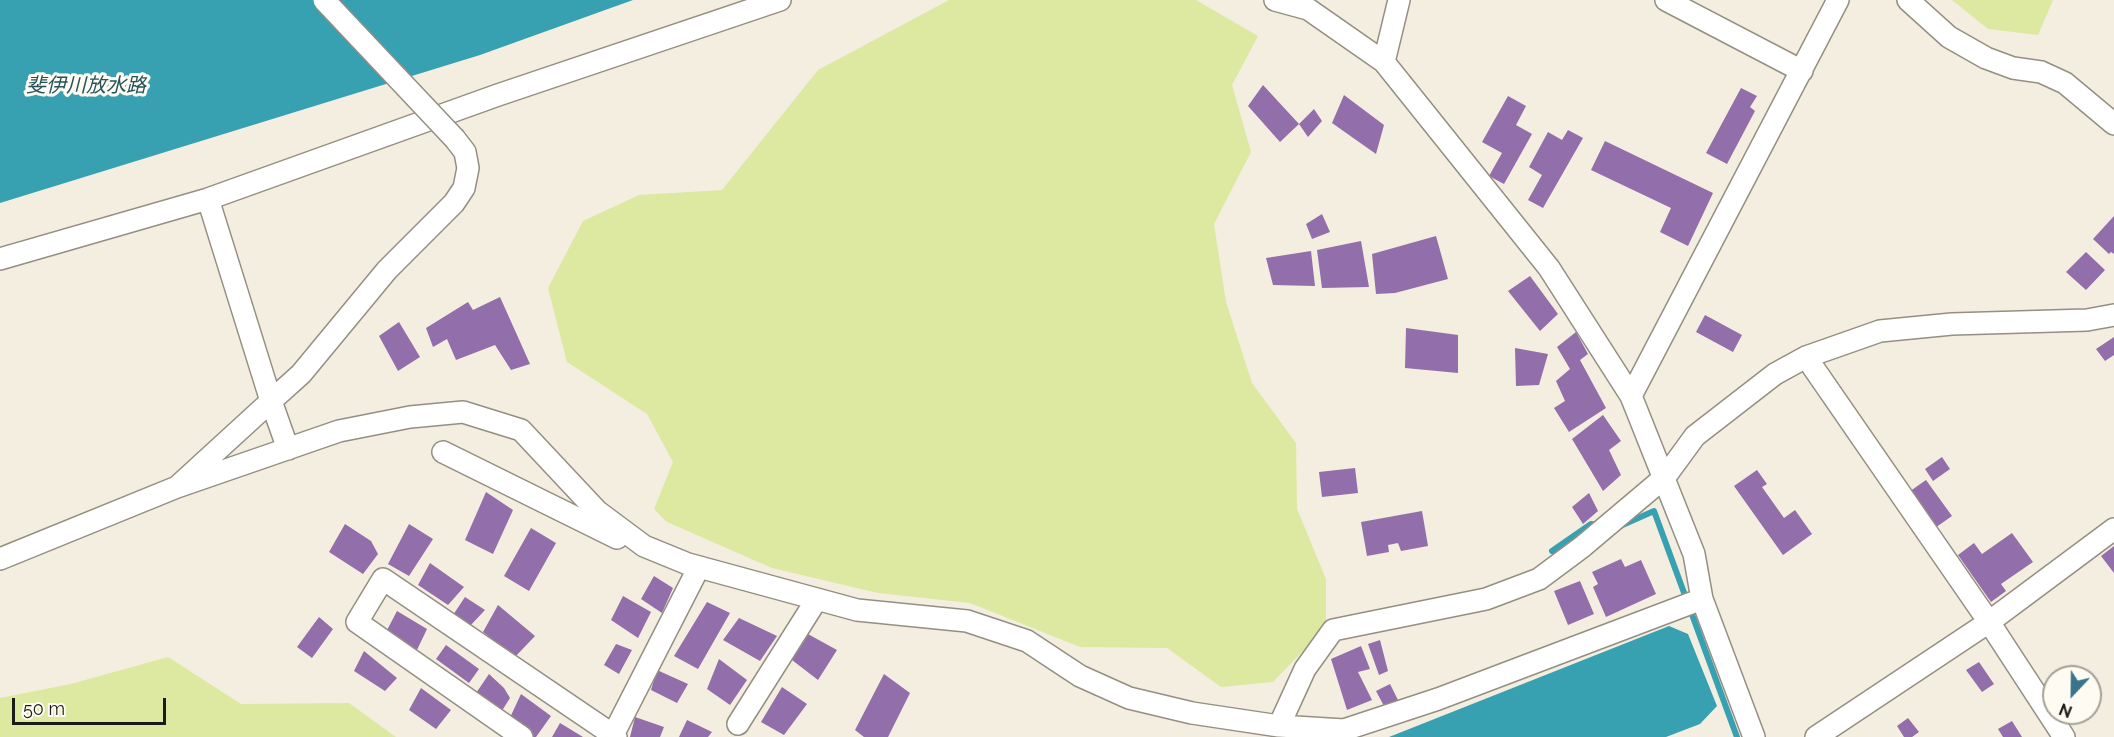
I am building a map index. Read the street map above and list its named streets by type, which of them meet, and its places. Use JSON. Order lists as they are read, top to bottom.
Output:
{
  "water": ["斐伊川放水路"],
  "scale_bar": "50 m",
  "north": "bottom"
}
